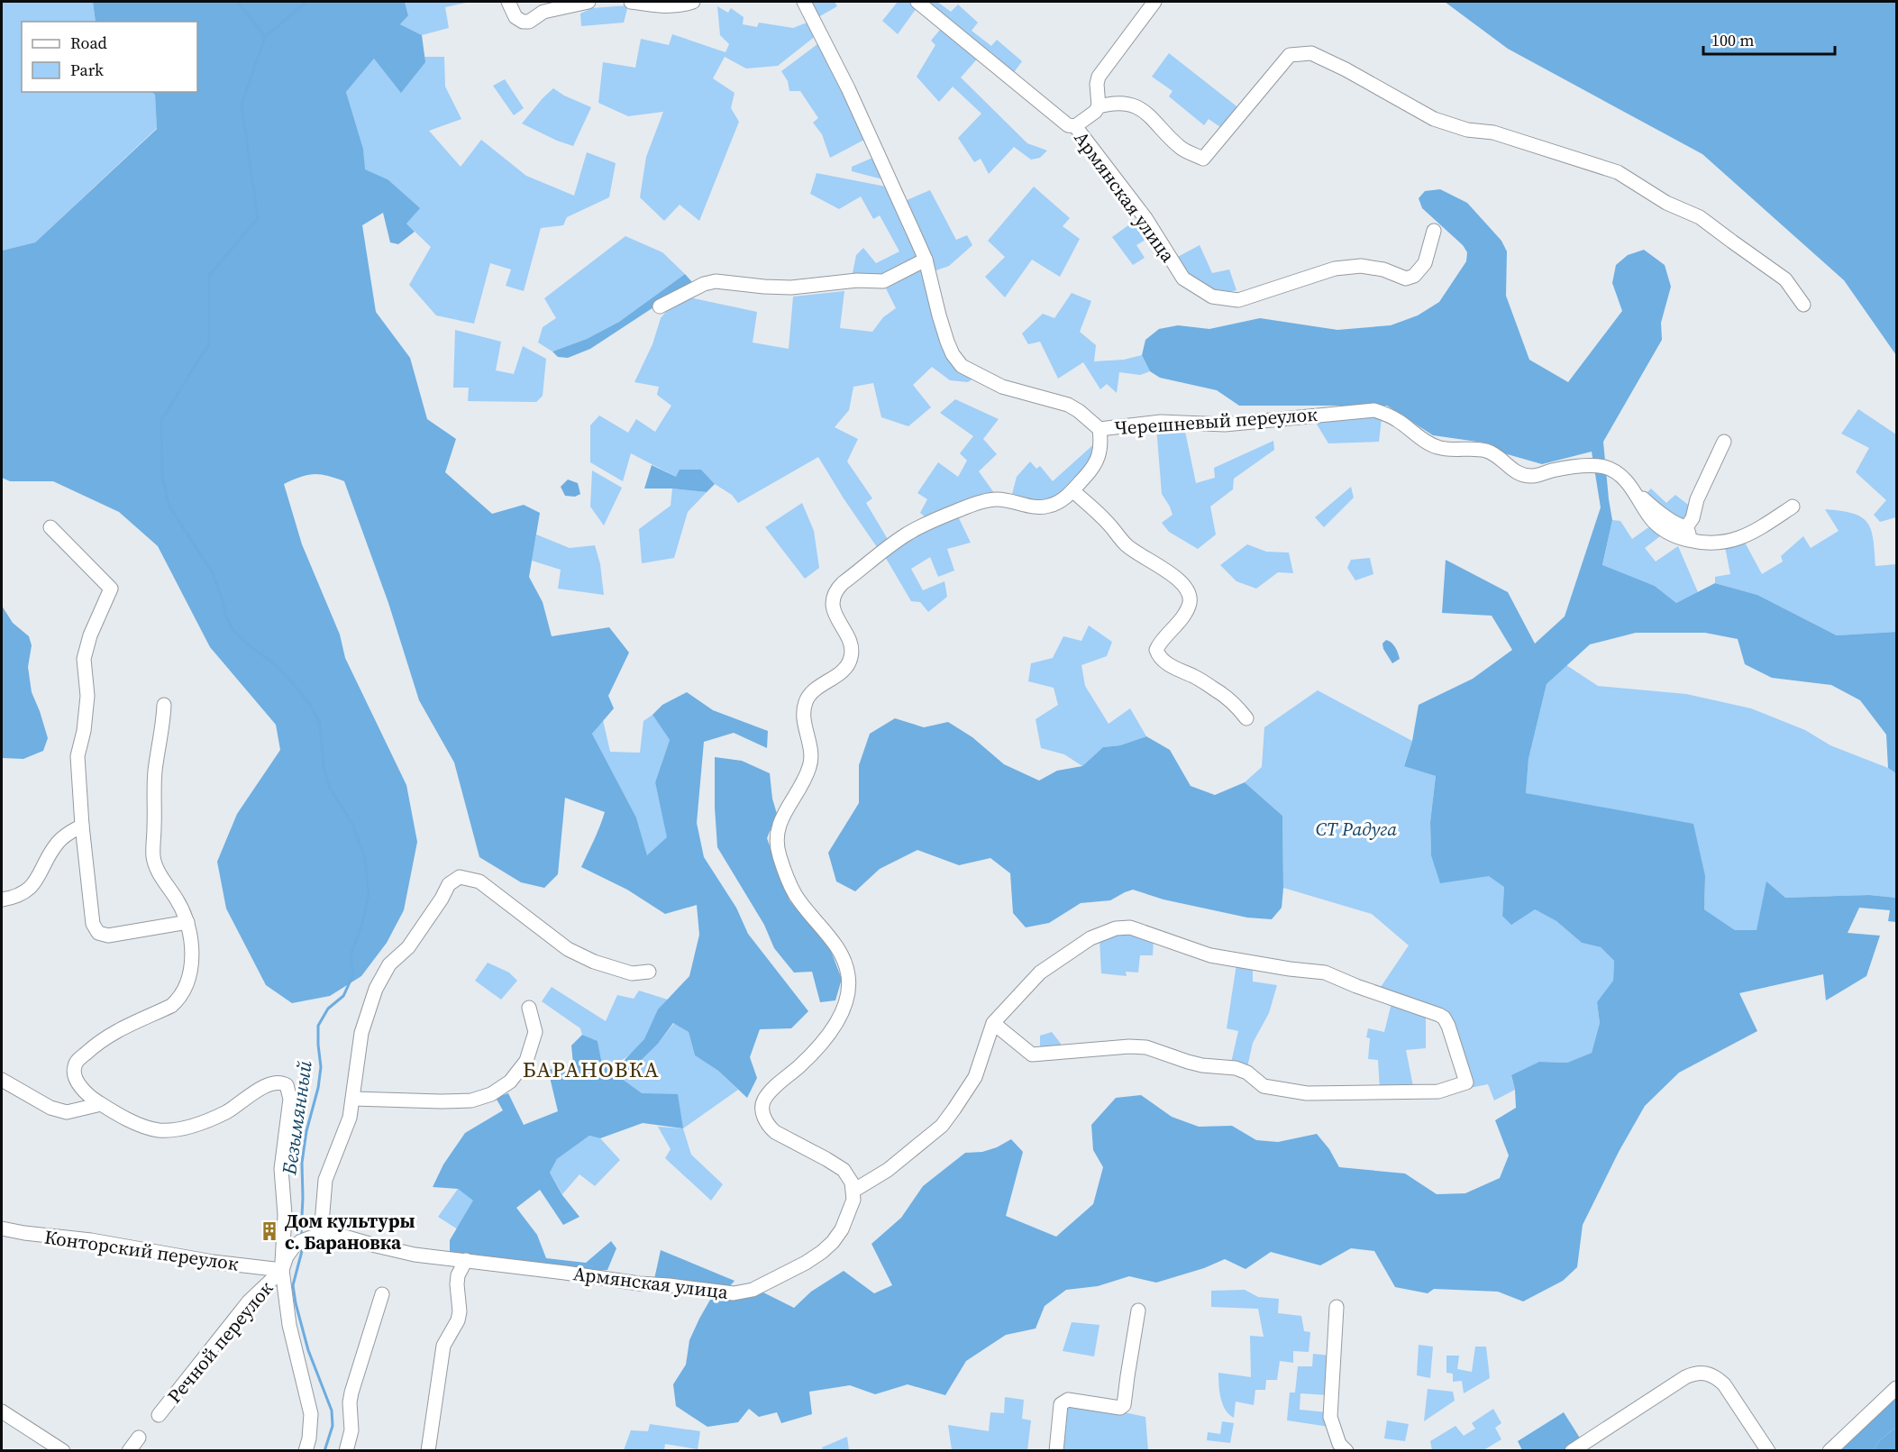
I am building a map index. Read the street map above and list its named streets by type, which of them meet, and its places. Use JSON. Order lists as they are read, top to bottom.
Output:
{
  "streets": {
    "street": [
      "Армянская улица",
      "Черешневый переулок",
      "Конторский переулок",
      "Речной переулок"
    ]
  },
  "crossings": [
    ["Конторский переулок", "Речной переулок"]
  ],
  "districts": ["БАРАНОВКА"],
  "water": ["Безымянный"],
  "parks": ["СТ Радуга"],
  "places": {
    "building": ["Дом культуры с. Барановка"]
  },
  "legend": ["Road", "Park"],
  "scale_bar": "100 m"
}
